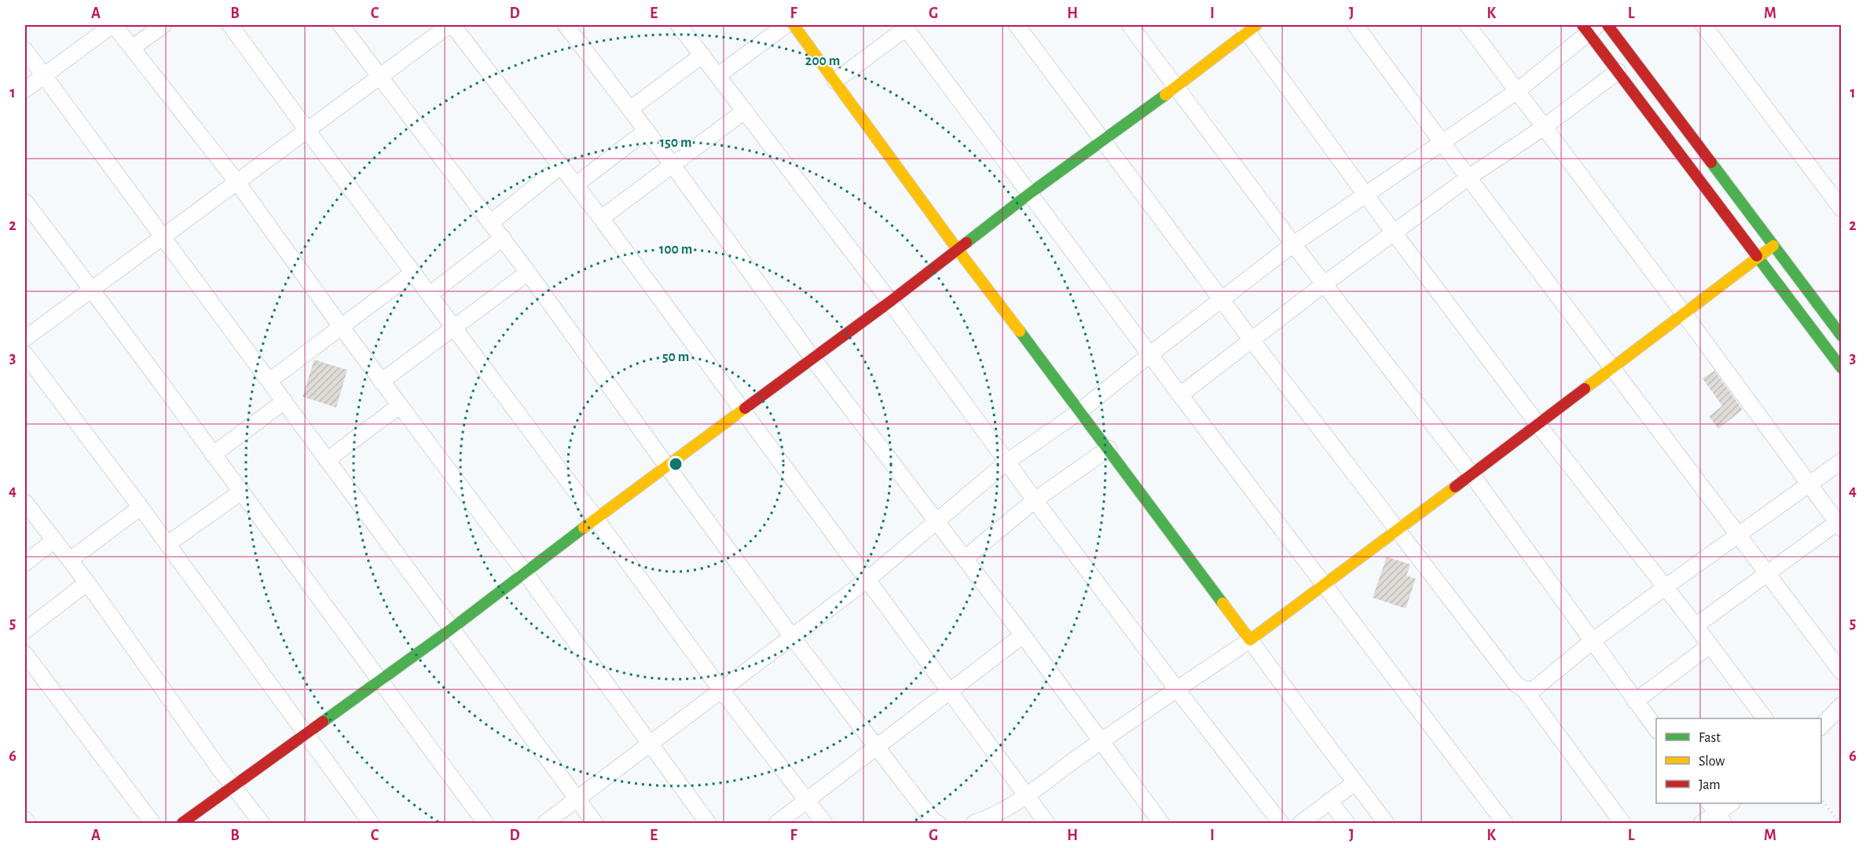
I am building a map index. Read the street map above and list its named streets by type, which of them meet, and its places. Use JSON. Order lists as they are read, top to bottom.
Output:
{
  "legend": ["Fast", "Slow", "Jam"],
  "grid": {
    "columns": [
      "A",
      "B",
      "C",
      "D",
      "E",
      "F",
      "G",
      "H",
      "I",
      "J",
      "K",
      "L",
      "M"
    ],
    "rows": [
      "1",
      "2",
      "3",
      "4",
      "5",
      "6"
    ]
  },
  "rings": [
    "200 m",
    "150 m",
    "100 m",
    "50 m"
  ]
}
